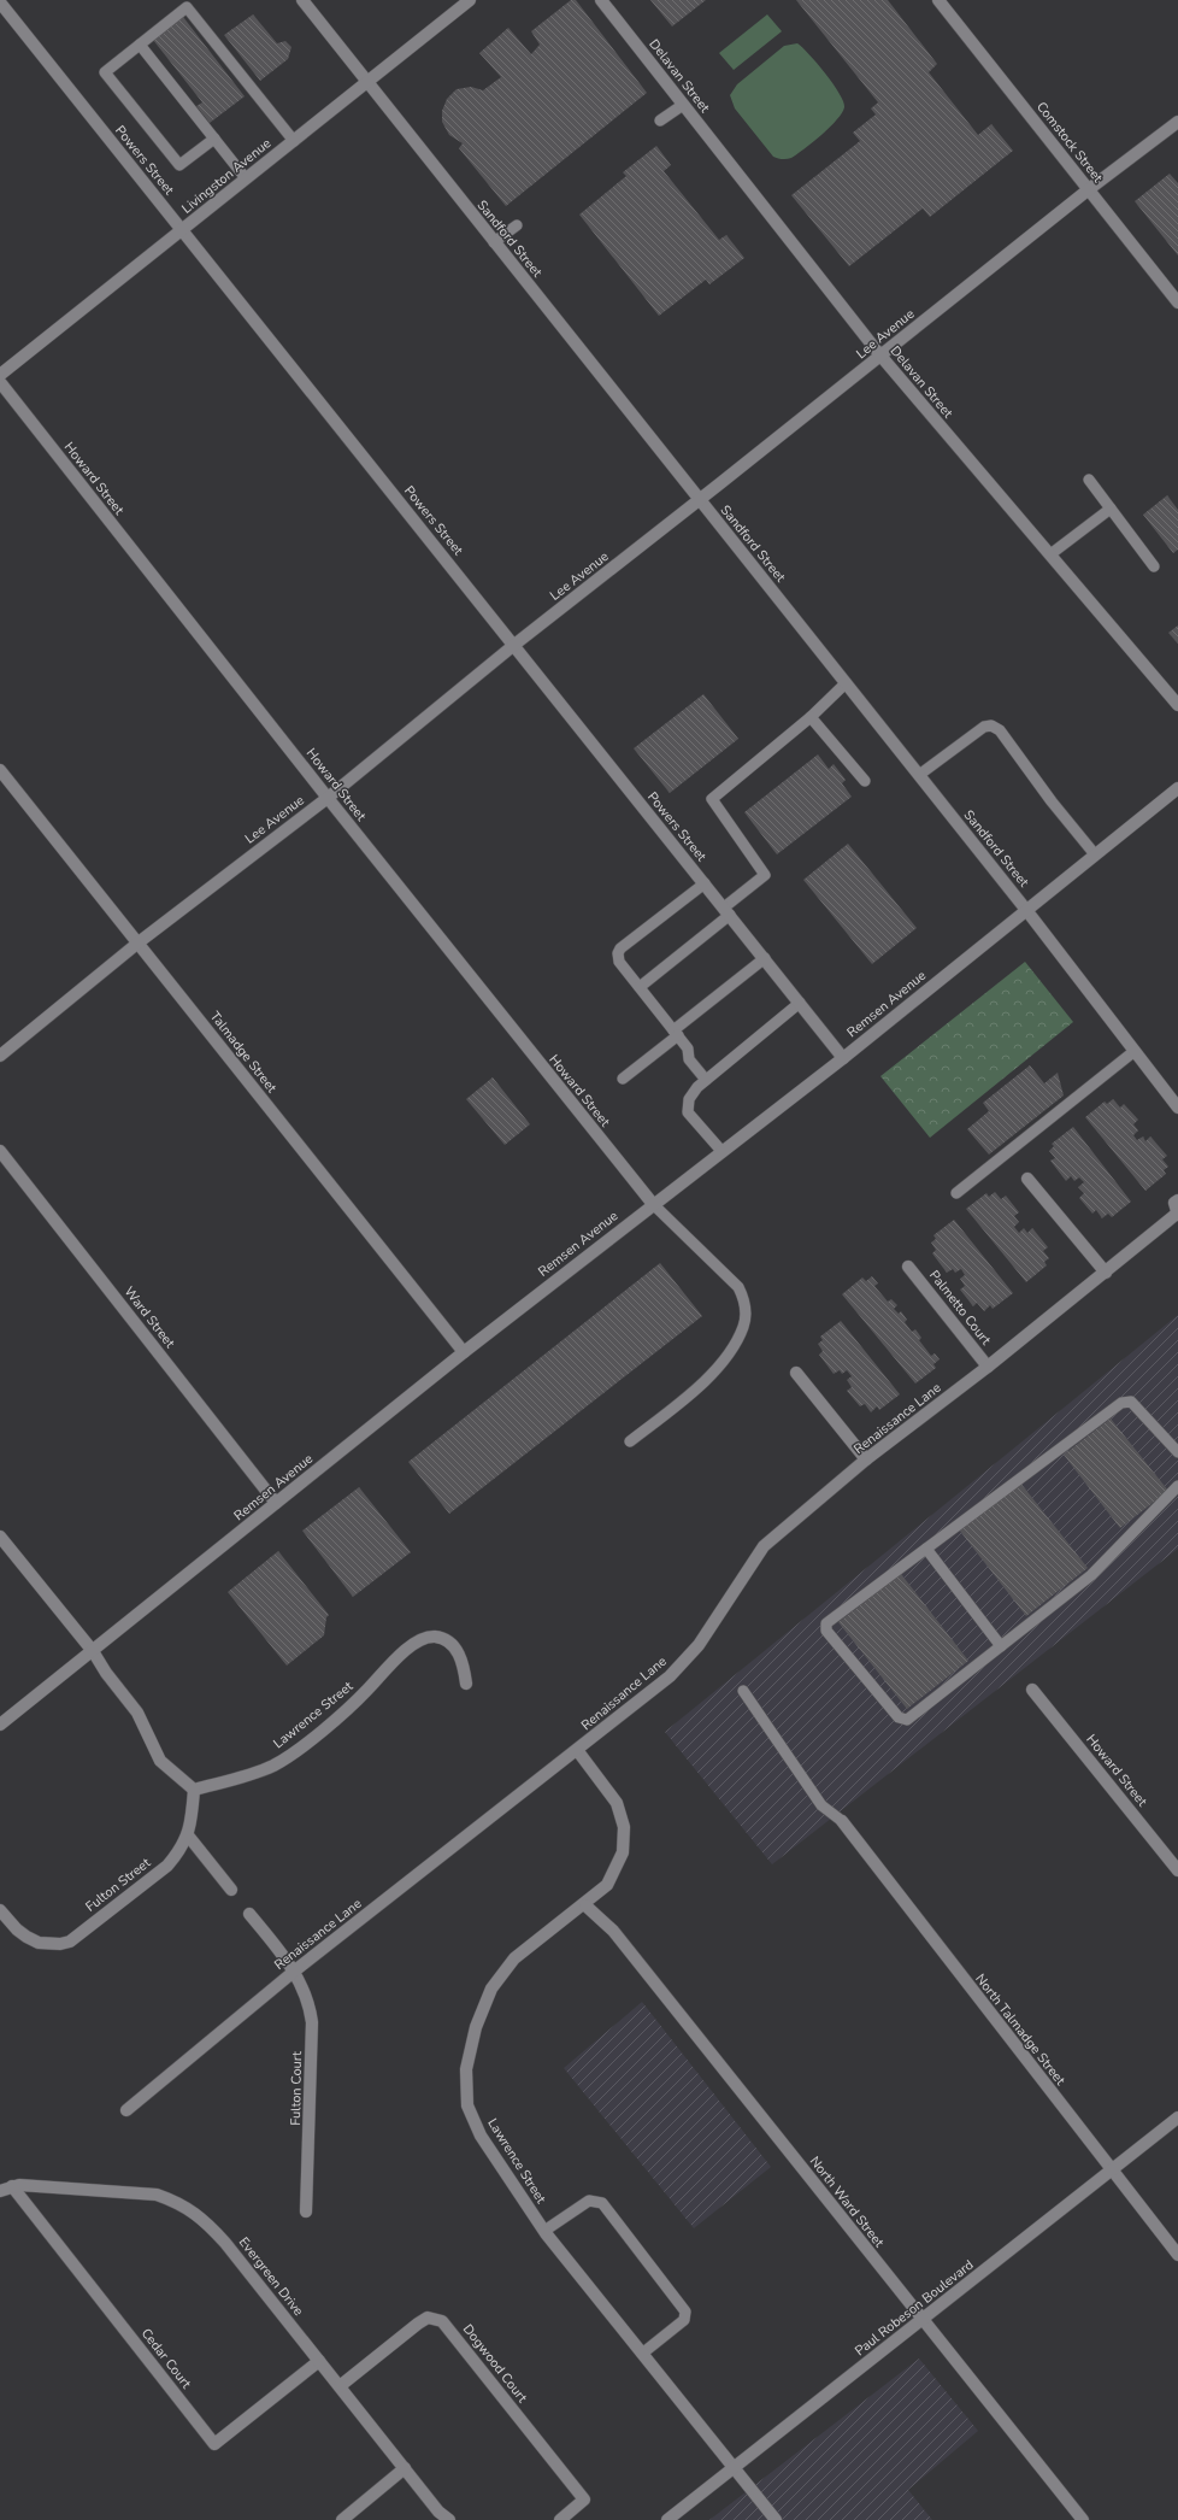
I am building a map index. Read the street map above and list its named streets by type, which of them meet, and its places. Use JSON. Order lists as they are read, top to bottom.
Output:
{
  "streets": {
    "street": [
      "Delavan Street",
      "Comstock Street",
      "Powers Street",
      "Livingston Avenue",
      "Sandford Street",
      "Lee Avenue",
      "Howard Street",
      "Remsen Avenue",
      "Talmadge Street",
      "Palmetto Court",
      "Ward Street",
      "Renaissance Lane",
      "Lawrence Street",
      "Fulton Street",
      "North Talmadge Street",
      "Fulton Court",
      "North Ward Street",
      "Evergreen Drive",
      "Paul Robeson Boulevard",
      "Cedar Court",
      "Dogwood Court"
    ]
  },
  "crossings": [
    ["Delavan Street", "Lee Avenue"],
    ["Comstock Street", "Lee Avenue"],
    ["Powers Street", "Livingston Avenue"],
    ["Powers Street", "Lee Avenue"],
    ["Powers Street", "Remsen Avenue"],
    ["Livingston Avenue", "Sandford Street"],
    ["Sandford Street", "Lee Avenue"],
    ["Sandford Street", "Remsen Avenue"],
    ["Lee Avenue", "Howard Street"],
    ["Lee Avenue", "Talmadge Street"],
    ["Howard Street", "Remsen Avenue"],
    ["Remsen Avenue", "Talmadge Street"],
    ["Remsen Avenue", "Ward Street"],
    ["Palmetto Court", "Renaissance Lane"],
    ["Renaissance Lane", "Lawrence Street"],
    ["Renaissance Lane", "Fulton Court"],
    ["Lawrence Street", "North Ward Street"],
    ["Lawrence Street", "Paul Robeson Boulevard"],
    ["North Talmadge Street", "Paul Robeson Boulevard"],
    ["North Ward Street", "Paul Robeson Boulevard"],
    ["Evergreen Drive", "Cedar Court"],
    ["Evergreen Drive", "Dogwood Court"]
  ]
}
